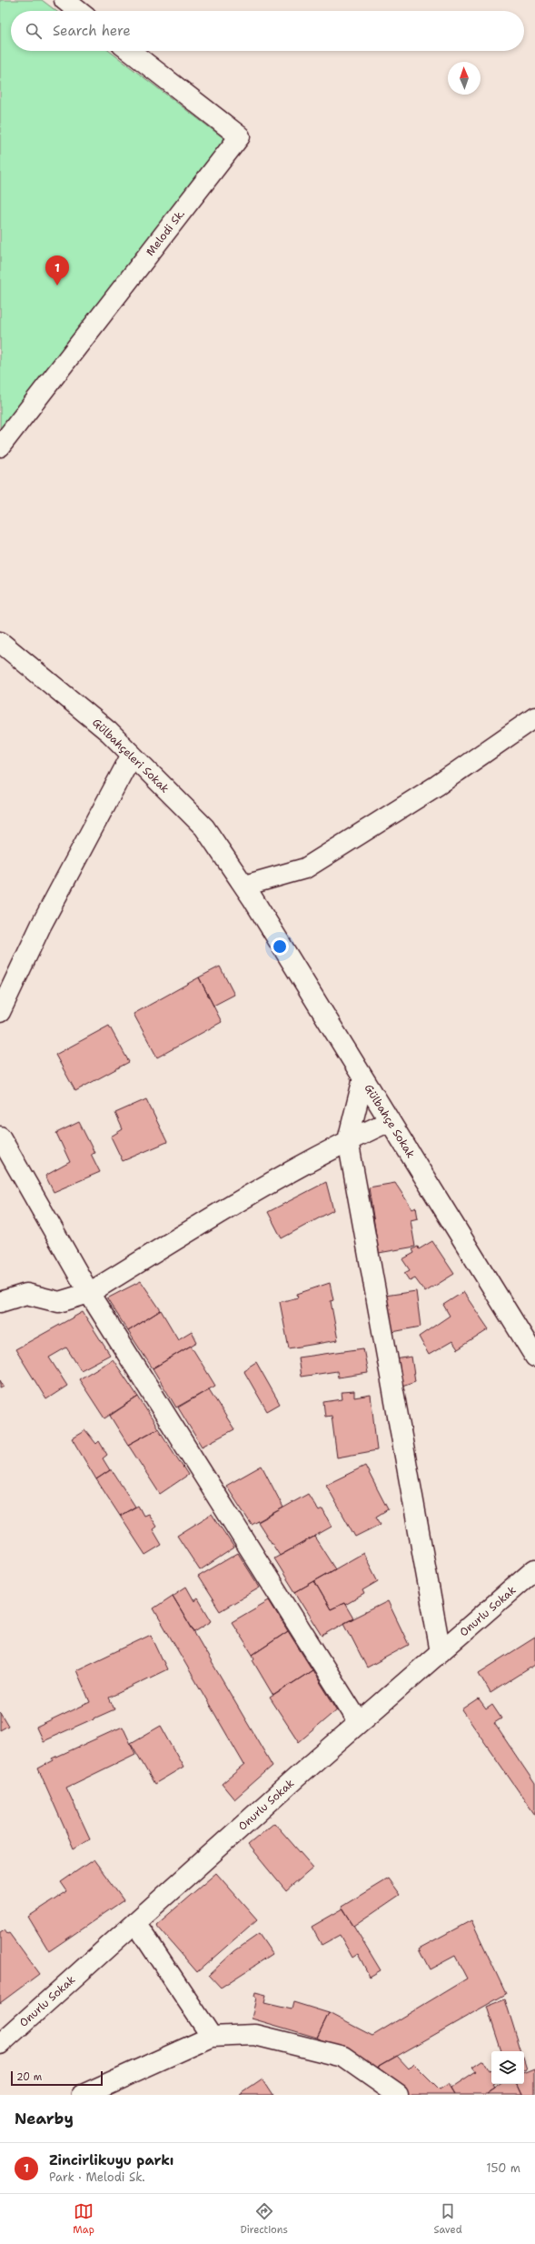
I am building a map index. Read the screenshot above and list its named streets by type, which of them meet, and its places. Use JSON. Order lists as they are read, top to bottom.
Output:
{
  "streets": {
    "street": [
      "Melodi Sk.",
      "Gülbahçeleri Sokak",
      "Gülbahçe Sokak",
      "Onurlu Sokak"
    ]
  },
  "crossings": [
    ["Gülbahçeleri Sokak", "Gülbahçe Sokak"]
  ],
  "scale_bar": "20 m",
  "north": "top",
  "page": {
    "search": "Search here",
    "pins": "1",
    "scale": "20 m",
    "heading": "Nearby",
    "list": [
      {
        "mark": "1",
        "name": "Zincirlikuyu parkı",
        "note": "Park · Melodi Sk.",
        "value": "150 m"
      }
    ],
    "nav": ["Map", "Directions", "Saved"]
  }
}
